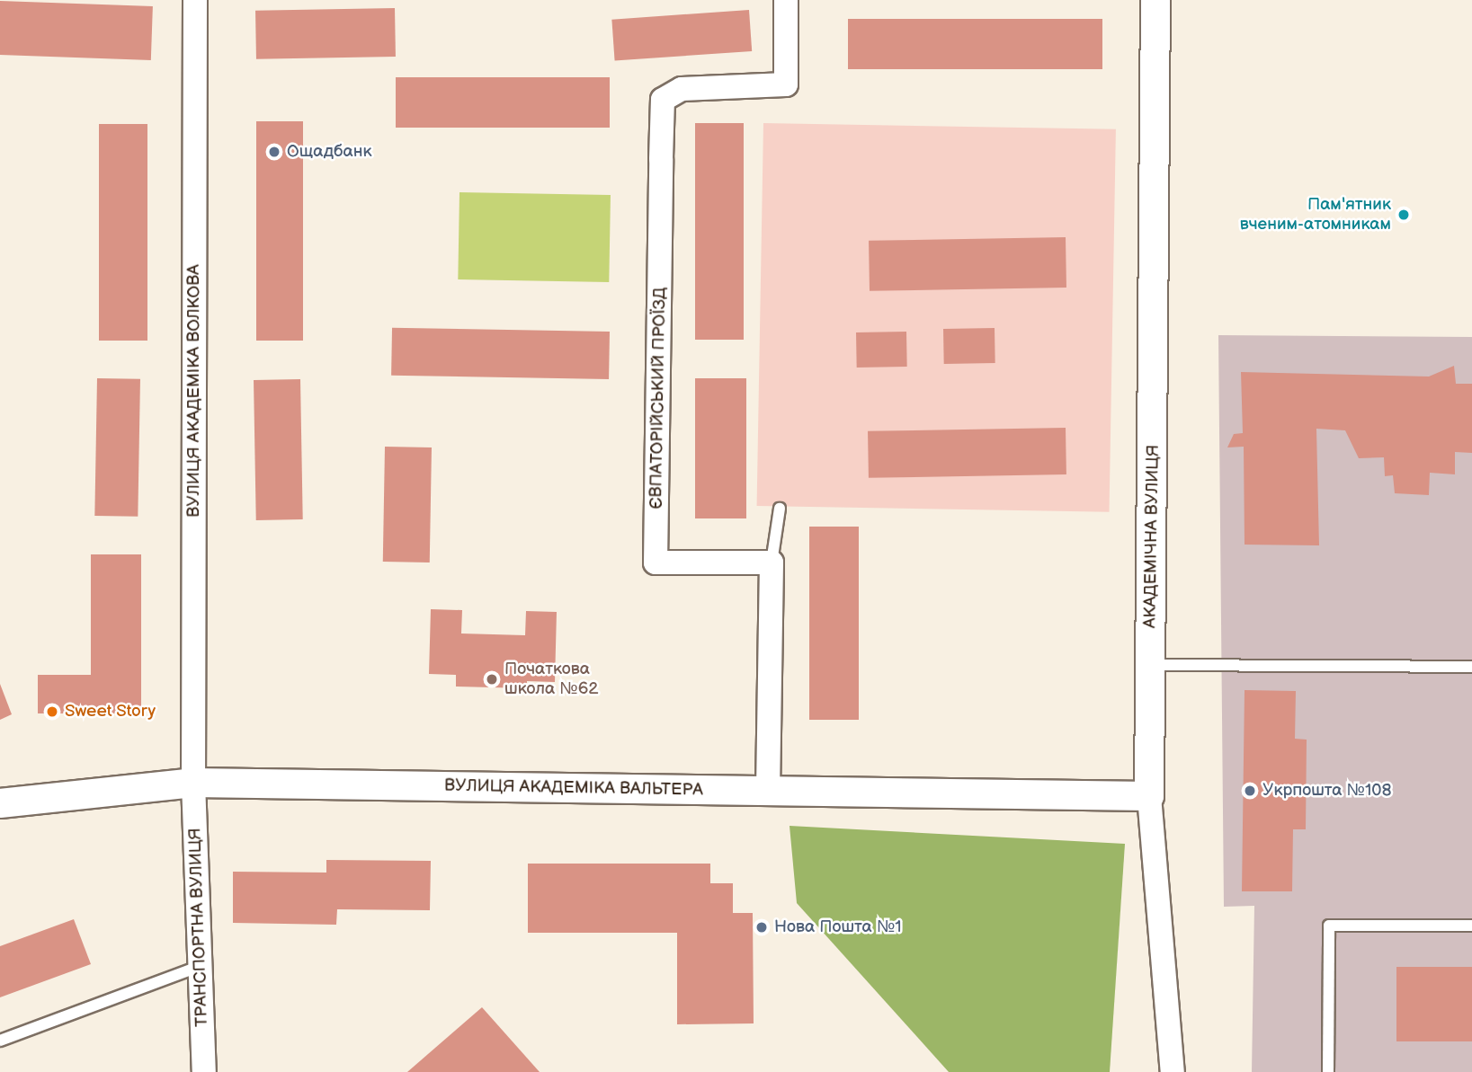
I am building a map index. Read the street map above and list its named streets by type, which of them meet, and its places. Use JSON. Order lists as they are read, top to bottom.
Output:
{
  "streets": {
    "street": [
      "ВУЛИЦЯ АКАДЕМІКА ВОЛКОВА",
      "ЄВПАТОРІЙСЬКИЙ ПРОЇЗД",
      "АКАДЕМІЧНА ВУЛИЦЯ",
      "ВУЛИЦЯ АКАДЕМІКА ВАЛЬТЕРА",
      "ТРАНСПОРТНА ВУЛИЦЯ"
    ]
  },
  "crossings": [
    ["ВУЛИЦЯ АКАДЕМІКА ВОЛКОВА", "ВУЛИЦЯ АКАДЕМІКА ВАЛЬТЕРА"],
    ["ВУЛИЦЯ АКАДЕМІКА ВОЛКОВА", "ТРАНСПОРТНА ВУЛИЦЯ"],
    ["АКАДЕМІЧНА ВУЛИЦЯ", "ВУЛИЦЯ АКАДЕМІКА ВАЛЬТЕРА"],
    ["ВУЛИЦЯ АКАДЕМІКА ВАЛЬТЕРА", "ТРАНСПОРТНА ВУЛИЦЯ"]
  ],
  "places": [
    "Ощадбанк",
    "Пам'ятник вченим-атомникам",
    "Початкова школа №62",
    "Sweet Story",
    "Укрпошта №108",
    "Нова Пошта №1"
  ]
}
